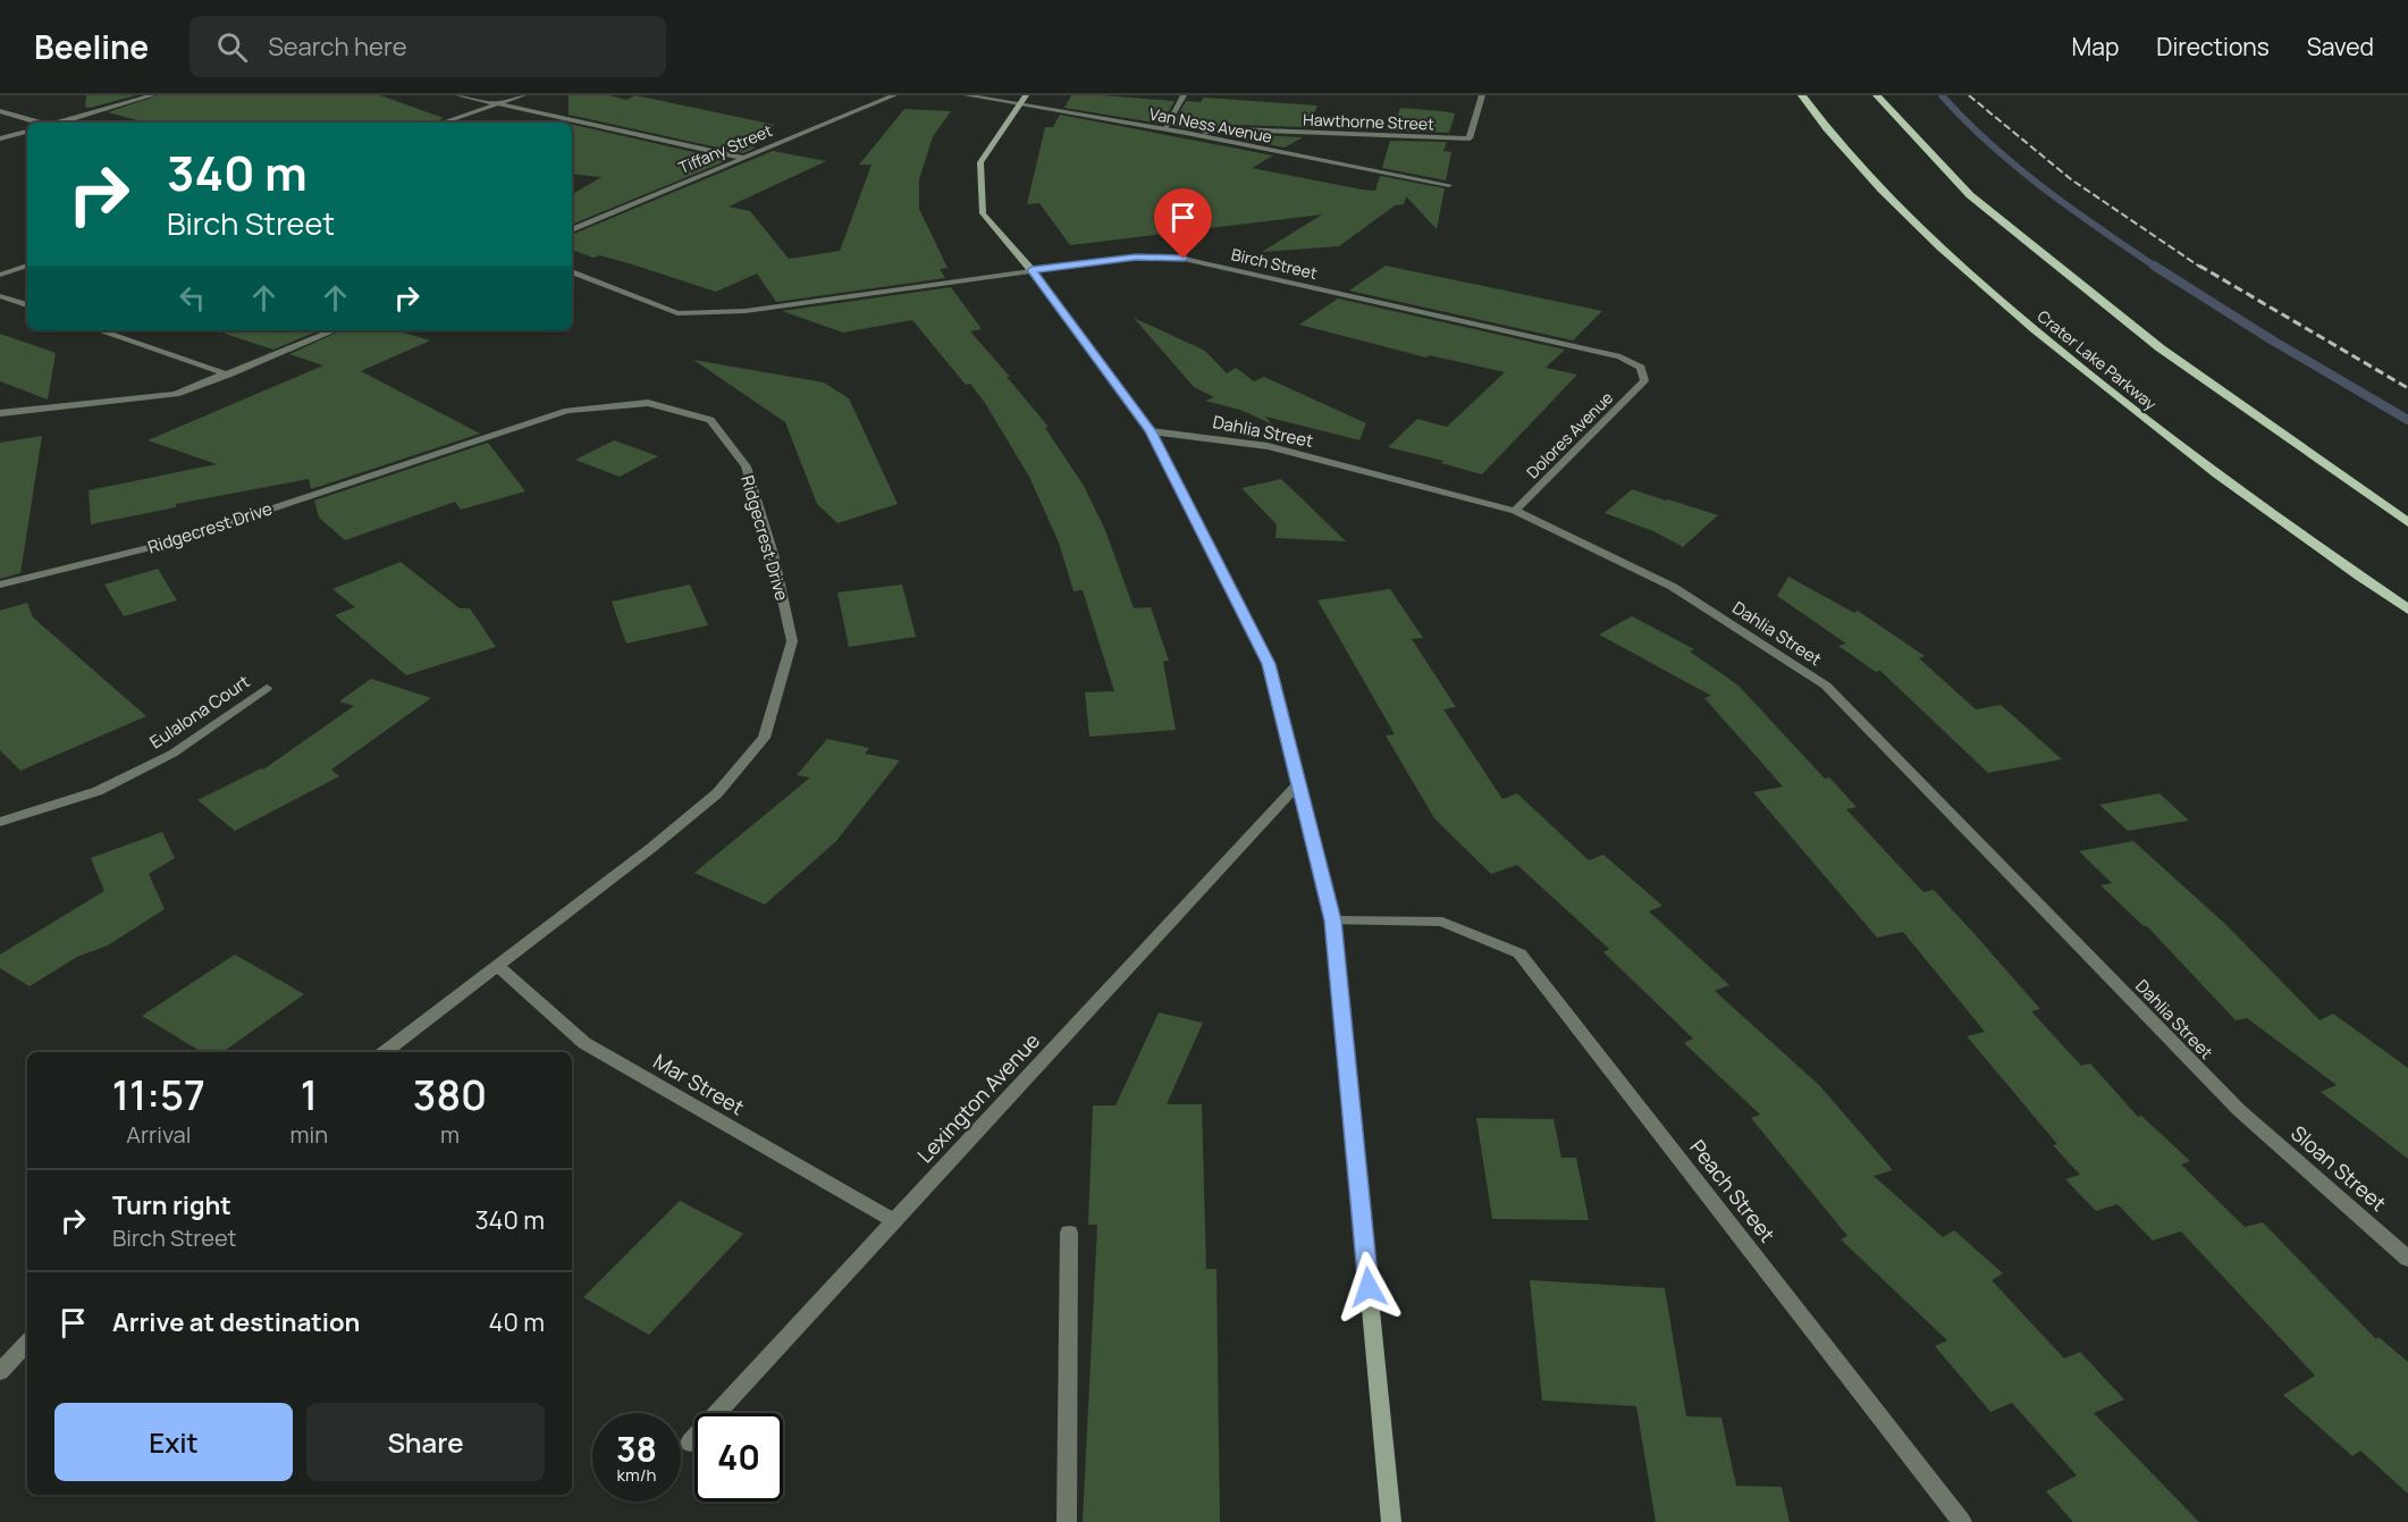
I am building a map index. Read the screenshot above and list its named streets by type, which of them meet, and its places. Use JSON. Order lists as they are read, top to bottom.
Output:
{
  "streets": {
    "main road": ["Crater Lake Parkway"],
    "street": [
      "Hawthorne Street",
      "Van Ness Avenue",
      "Tiffany Street",
      "Birch Street",
      "Dahlia Street",
      "Dolores Avenue",
      "Ridgecrest Drive",
      "Eulalona Court",
      "Mar Street",
      "Lexington Avenue",
      "Sloan Street",
      "Peach Street"
    ]
  },
  "crossings": [
    ["Hawthorne Street", "Van Ness Avenue"],
    ["Birch Street", "Dolores Avenue"],
    ["Dahlia Street", "Dolores Avenue"],
    ["Dahlia Street", "Sloan Street"],
    ["Ridgecrest Drive", "Mar Street"],
    ["Mar Street", "Lexington Avenue"]
  ],
  "page": {
    "header": "Beeline",
    "search": "Search here",
    "nav": ["Map", "Directions", "Saved"],
    "turn": ["340 m", "Birch Street"],
    "eta": [
      "11:57",
      "Arrival",
      "1",
      "min",
      "380",
      "m"
    ],
    "list": [
      {
        "name": "Turn right",
        "note": "Birch Street",
        "value": "340 m"
      },
      {
        "name": "Arrive at destination",
        "value": "40 m"
      }
    ],
    "buttons": ["Exit", "Share"],
    "speed": "38 km/h",
    "limit": "40"
  }
}
